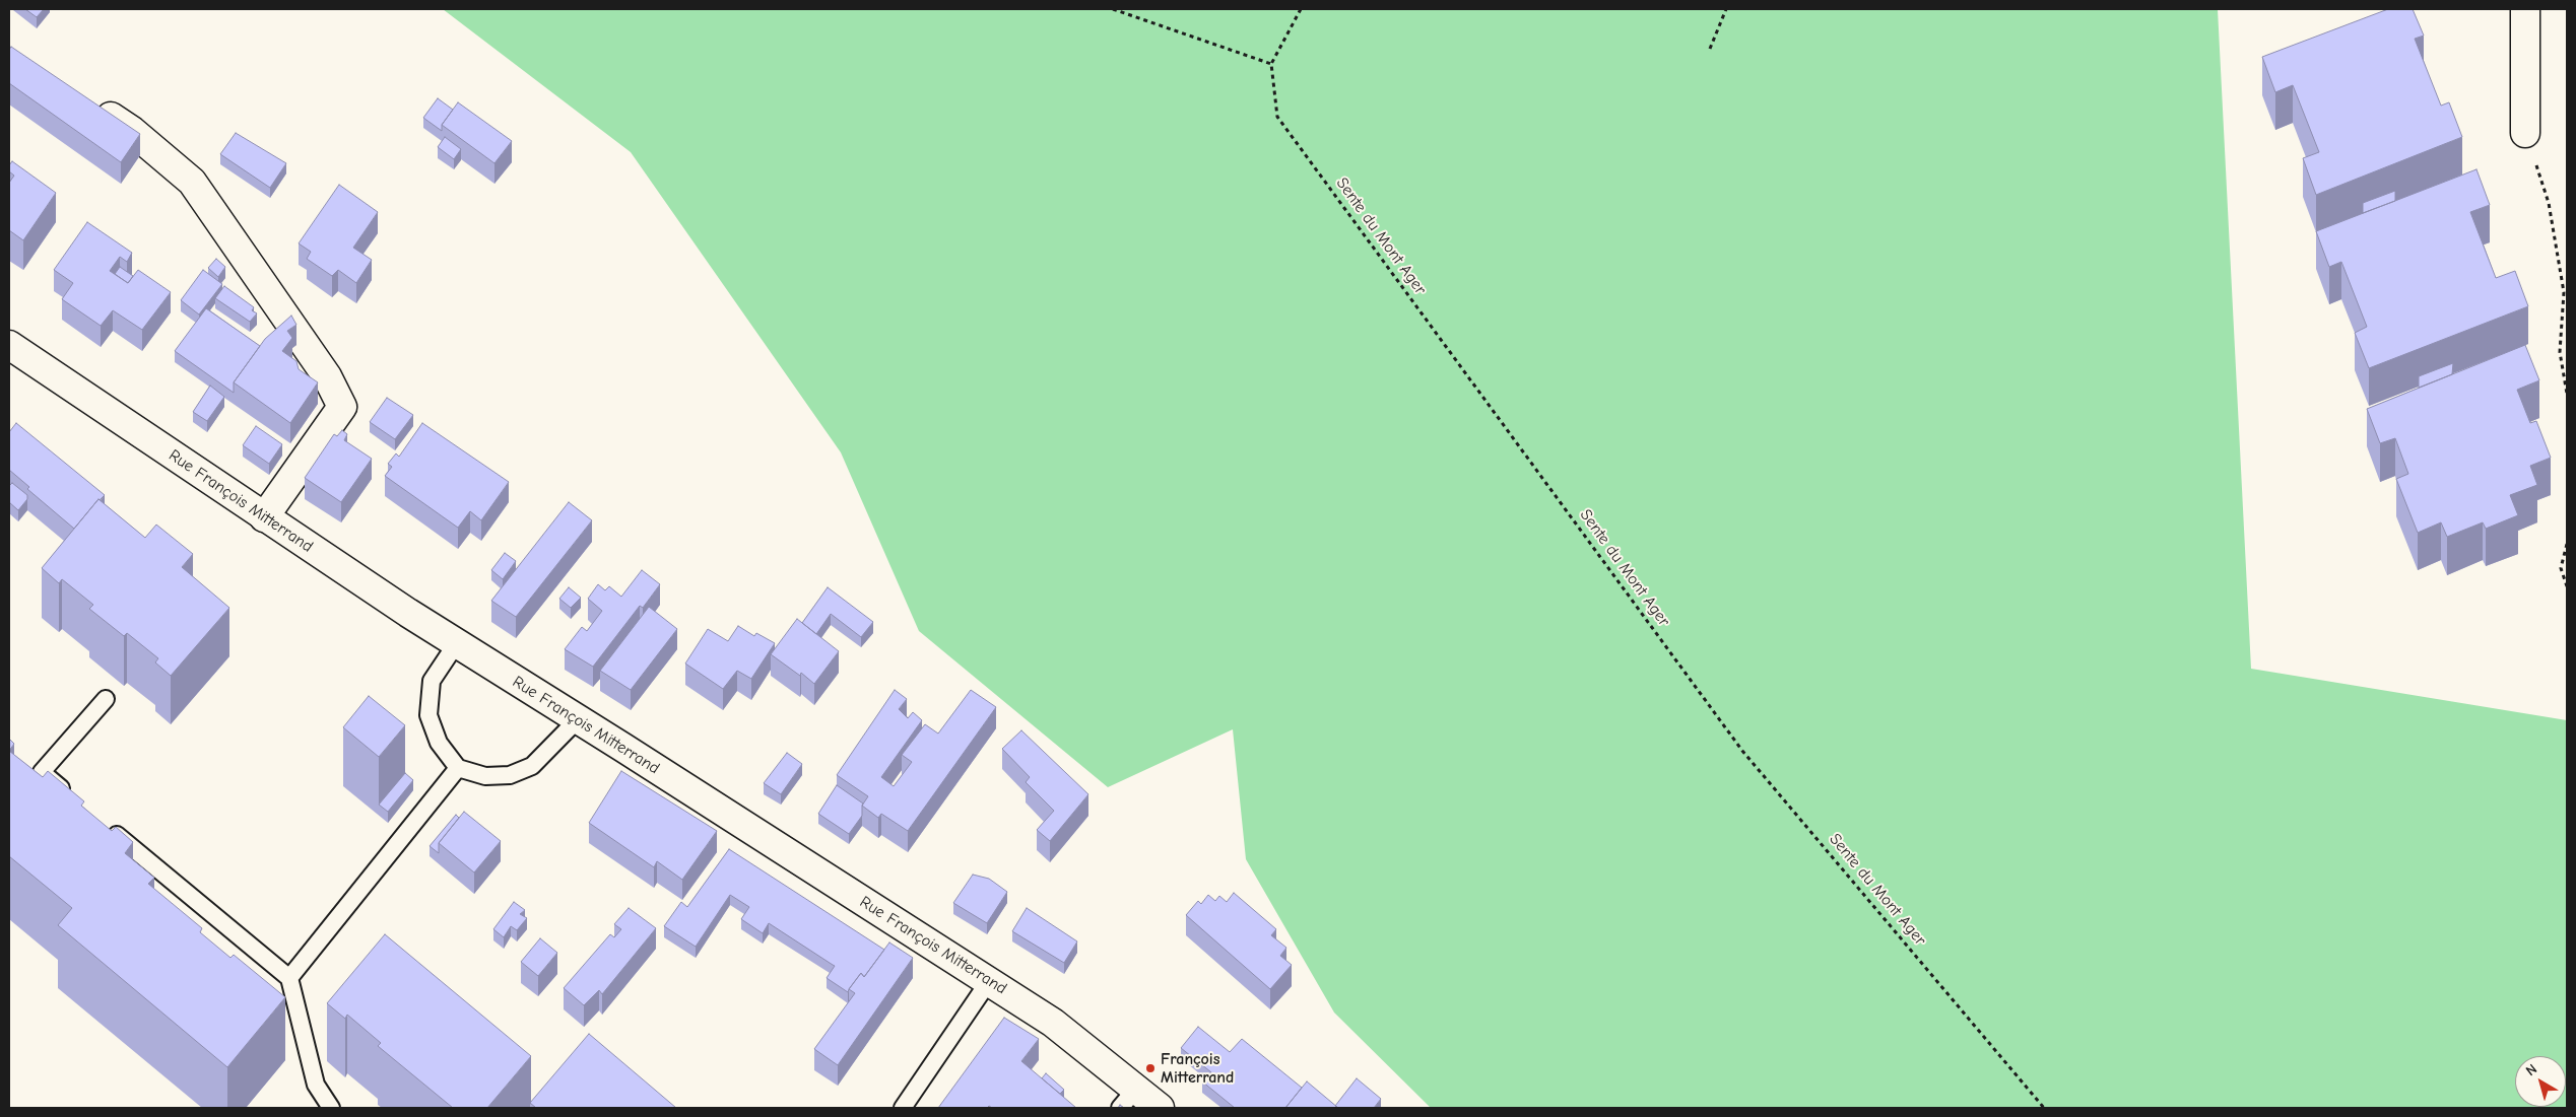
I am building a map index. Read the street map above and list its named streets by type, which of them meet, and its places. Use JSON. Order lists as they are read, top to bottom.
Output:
{
  "streets": {
    "street": ["Rue François Mitterrand"],
    "path": ["Sente du Mont Ager"]
  },
  "places": ["François Mitterrand"],
  "north": "top left"
}
